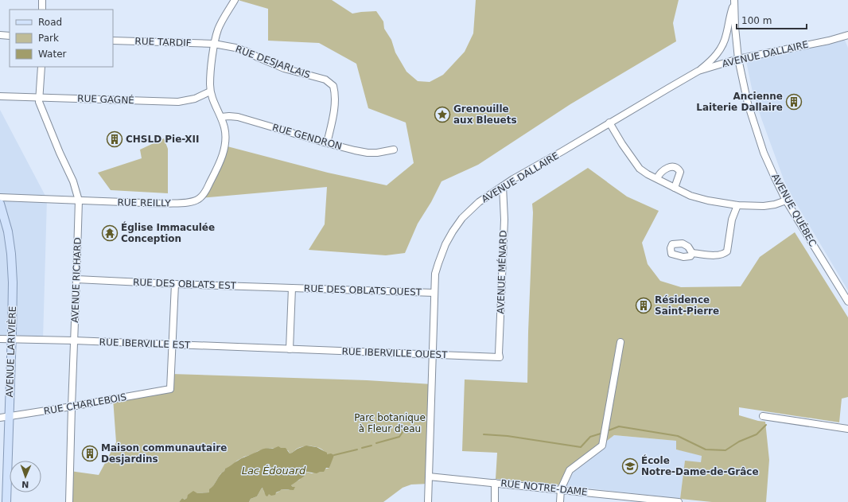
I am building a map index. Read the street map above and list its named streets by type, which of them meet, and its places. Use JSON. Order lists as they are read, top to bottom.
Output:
{
  "streets": {
    "main road": ["AVENUE LARIVIÈRE"],
    "street": [
      "RUE TARDIF",
      "AVENUE DALLAIRE",
      "RUE DESJARLAIS",
      "RUE GAGNÉ",
      "RUE GENDRON",
      "RUE REILLY",
      "AVENUE QUÉBEC",
      "AVENUE MÉNARD",
      "AVENUE RICHARD",
      "RUE DES OBLATS EST",
      "RUE DES OBLATS OUEST",
      "RUE IBERVILLE EST",
      "RUE IBERVILLE OUEST",
      "RUE CHARLEBOIS",
      "RUE NOTRE-DAME"
    ]
  },
  "crossings": [
    ["RUE TARDIF", "RUE DESJARLAIS"],
    ["AVENUE DALLAIRE", "AVENUE QUÉBEC"],
    ["AVENUE DALLAIRE", "AVENUE MÉNARD"],
    ["AVENUE DALLAIRE", "RUE DES OBLATS OUEST"],
    ["AVENUE DALLAIRE", "RUE IBERVILLE OUEST"],
    ["AVENUE DALLAIRE", "RUE NOTRE-DAME"],
    ["RUE DESJARLAIS", "RUE GENDRON"],
    ["RUE GAGNÉ", "RUE REILLY"],
    ["RUE GAGNÉ", "AVENUE RICHARD"],
    ["RUE GENDRON", "RUE REILLY"],
    ["RUE REILLY", "AVENUE RICHARD"],
    ["AVENUE MÉNARD", "RUE IBERVILLE OUEST"],
    ["AVENUE RICHARD", "RUE DES OBLATS EST"],
    ["AVENUE RICHARD", "RUE IBERVILLE EST"],
    ["AVENUE RICHARD", "RUE CHARLEBOIS"],
    ["RUE DES OBLATS EST", "RUE DES OBLATS OUEST"],
    ["RUE IBERVILLE EST", "AVENUE LARIVIÈRE"],
    ["RUE IBERVILLE EST", "RUE IBERVILLE OUEST"],
    ["RUE IBERVILLE EST", "RUE CHARLEBOIS"],
    ["AVENUE LARIVIÈRE", "RUE CHARLEBOIS"]
  ],
  "water": ["Lac Édouard"],
  "parks": ["Parc botanique à Fleur d'eau"],
  "places": {
    "building": [
      "Ancienne Laiterie Dallaire",
      "CHSLD Pie-XII",
      "Résidence Saint-Pierre",
      "Maison communautaire Desjardins"
    ],
    "place": ["Grenouille aux Bleuets"],
    "temple": ["Église Immaculée Conception"],
    "school or university": ["École Notre-Dame-de-Grâce"]
  },
  "legend": ["Road", "Park", "Water"],
  "scale_bar": "100 m",
  "north": "bottom"
}
